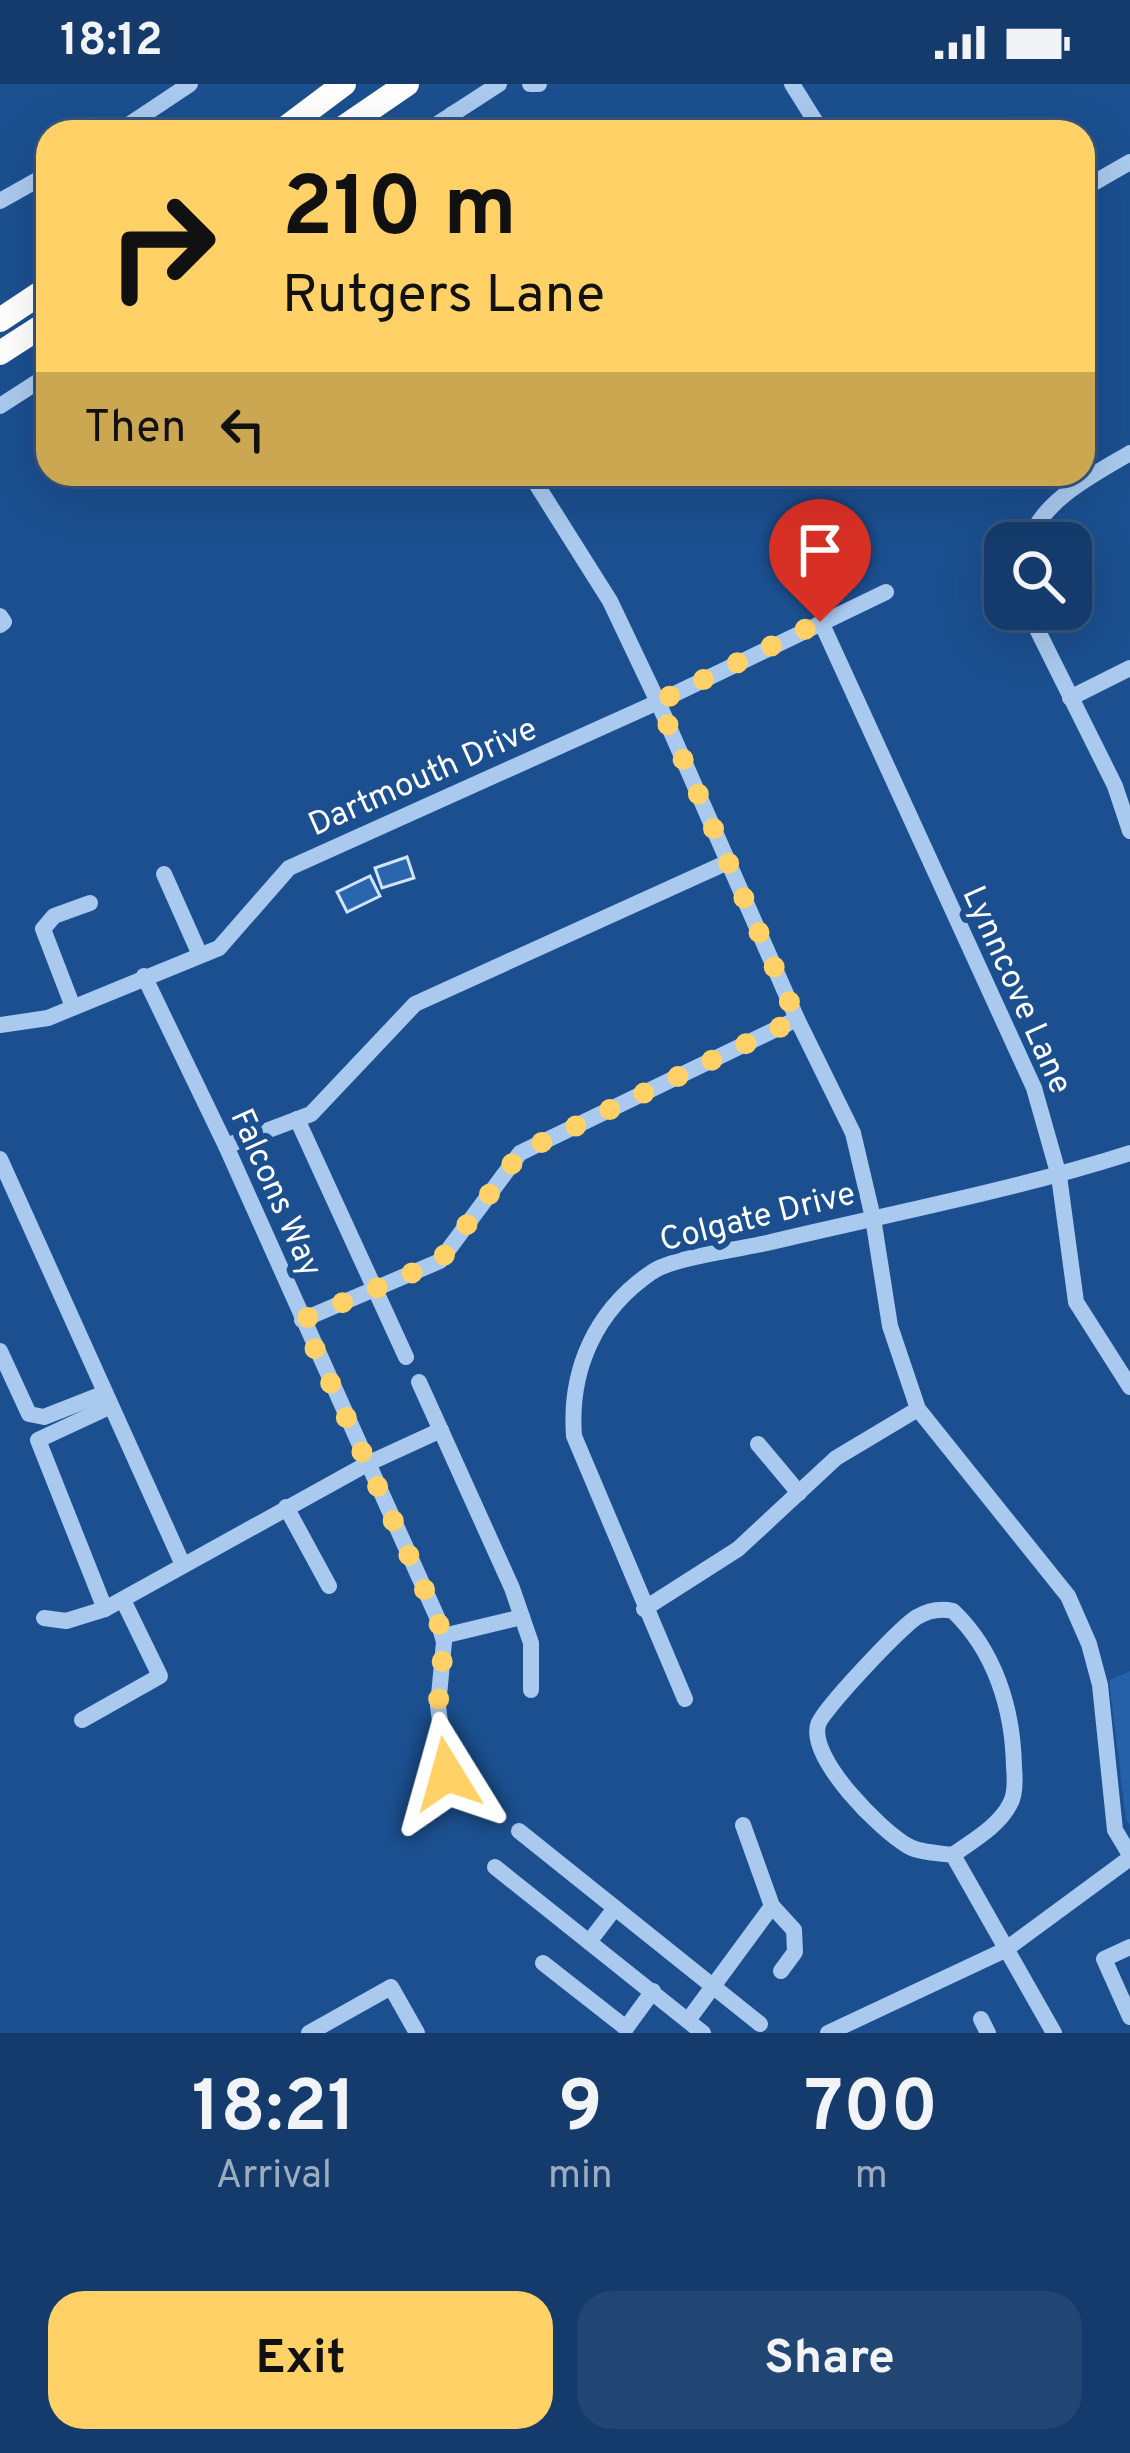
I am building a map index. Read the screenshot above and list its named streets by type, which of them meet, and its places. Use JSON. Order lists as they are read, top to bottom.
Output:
{
  "streets": {
    "street": [
      "Dartmouth Drive",
      "Lynncove Lane",
      "Falcons Way",
      "Colgate Drive"
    ]
  },
  "crossings": [
    ["Dartmouth Drive", "Lynncove Lane"],
    ["Dartmouth Drive", "Falcons Way"],
    ["Lynncove Lane", "Colgate Drive"]
  ],
  "page": {
    "status": "18:12",
    "turn": ["210 m", "Rutgers Lane"],
    "then": "Then",
    "eta": [
      "18:21",
      "Arrival",
      "9",
      "min",
      "700",
      "m"
    ],
    "buttons": ["Exit", "Share"]
  }
}
